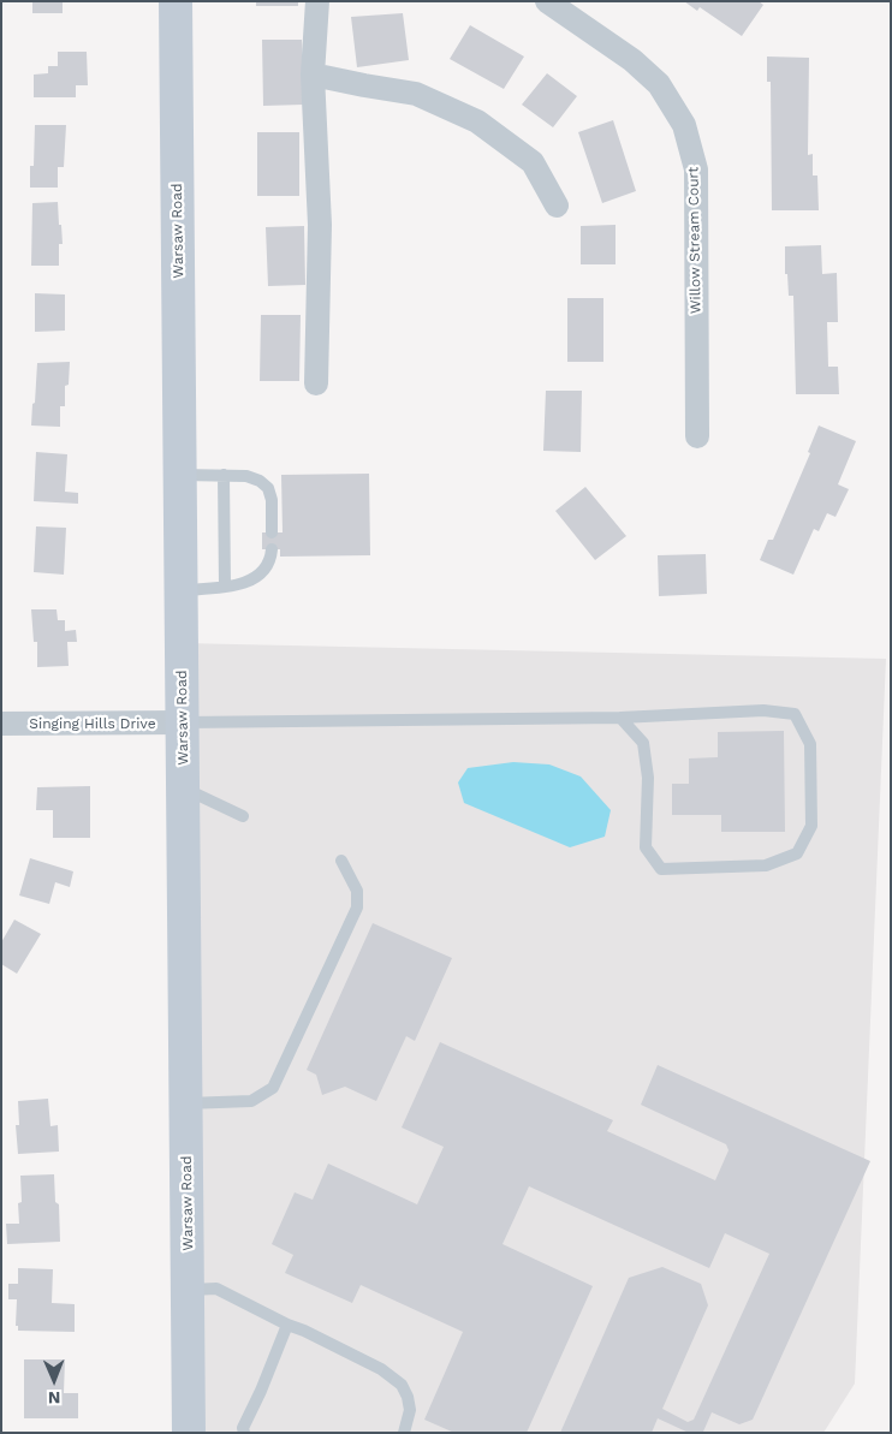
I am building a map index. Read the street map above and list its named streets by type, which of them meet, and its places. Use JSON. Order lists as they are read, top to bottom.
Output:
{
  "streets": {
    "street": ["Warsaw Road", "Willow Stream Court", "Singing Hills Drive"]
  },
  "crossings": [
    ["Warsaw Road", "Singing Hills Drive"]
  ],
  "north": "bottom"
}
